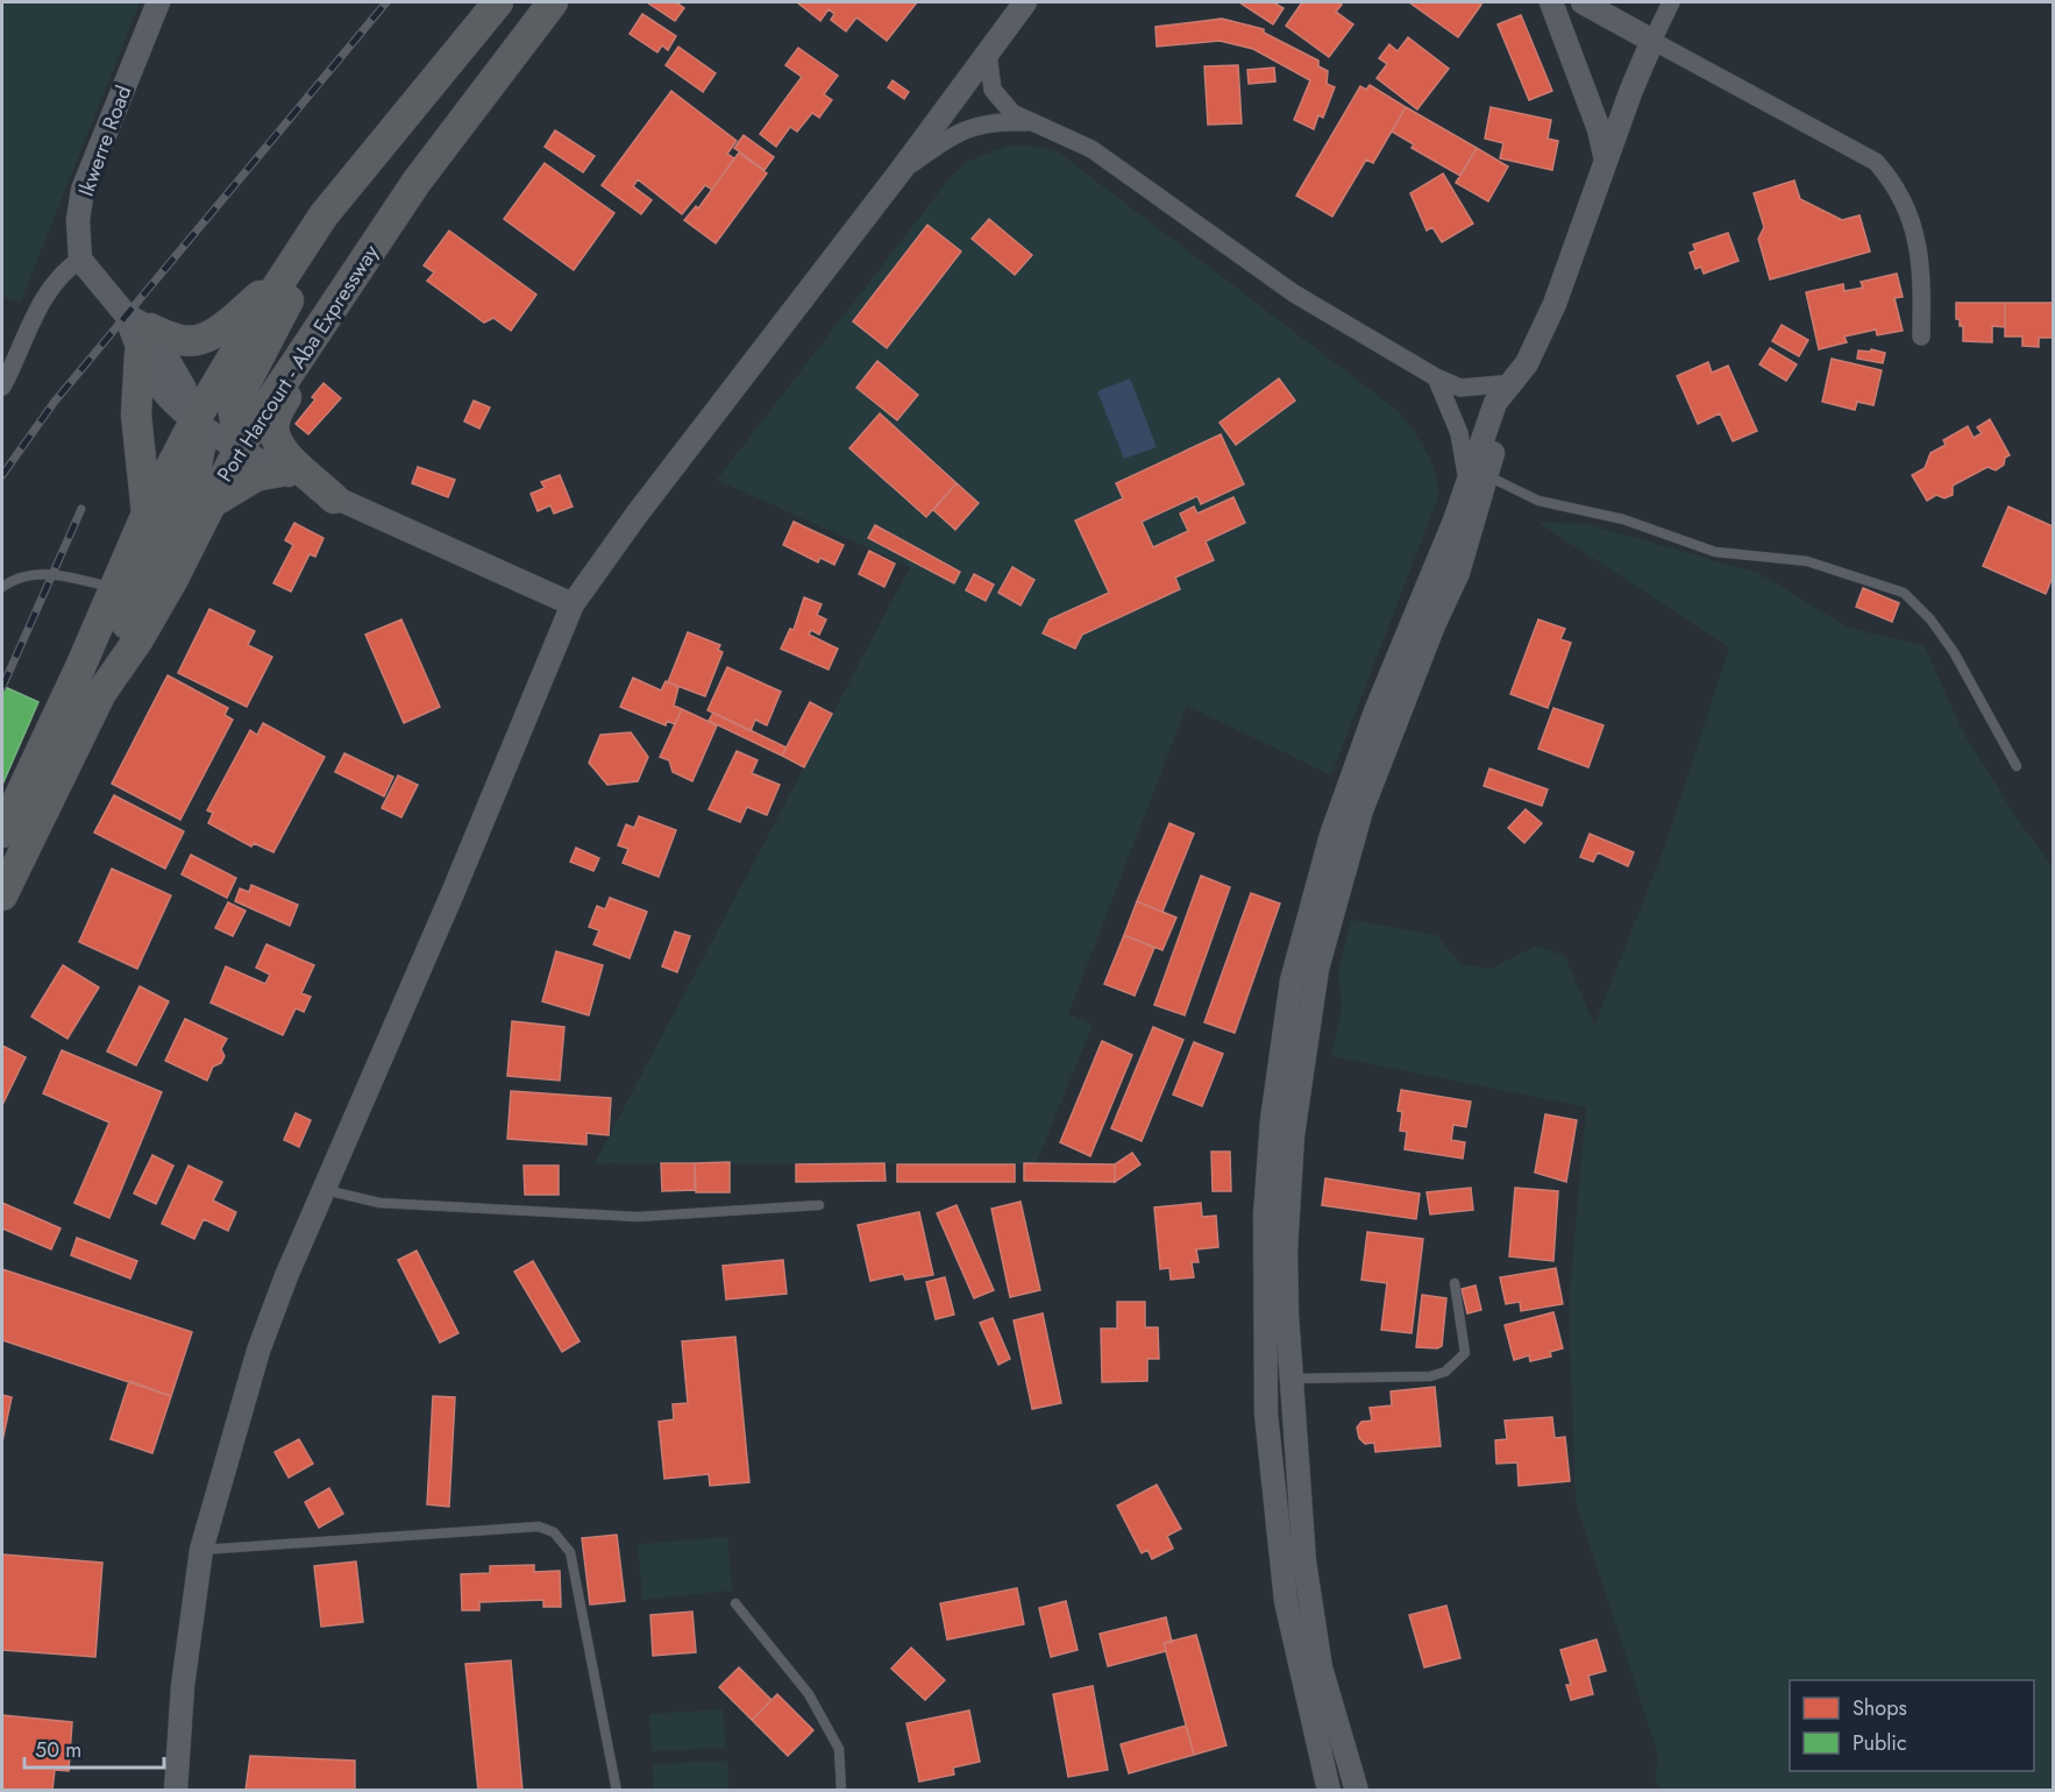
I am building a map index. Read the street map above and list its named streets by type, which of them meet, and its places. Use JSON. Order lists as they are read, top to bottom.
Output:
{
  "streets": {
    "highway": ["Port Harcourt - Aba Expressway"],
    "street": ["Ikwerre Road"]
  },
  "legend": ["Shops", "Public"],
  "scale_bar": "50 m"
}
